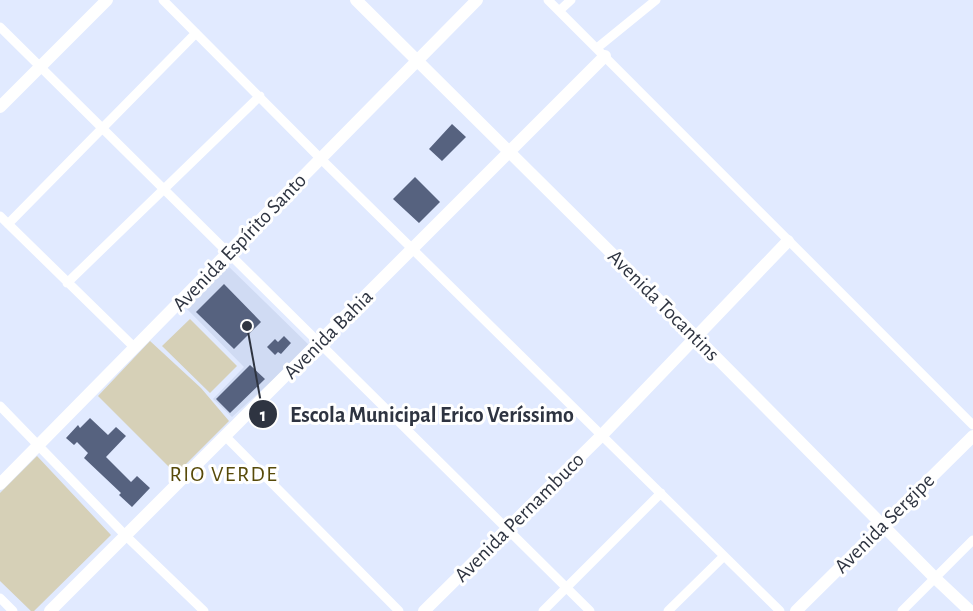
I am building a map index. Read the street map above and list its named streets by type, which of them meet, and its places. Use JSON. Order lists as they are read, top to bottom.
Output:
{
  "streets": {
    "street": [
      "Avenida Espírito Santo",
      "Avenida Tocantins",
      "Avenida Bahia",
      "Avenida Pernambuco",
      "Avenida Sergipe"
    ]
  },
  "crossings": [
    ["Avenida Espírito Santo", "Avenida Tocantins"],
    ["Avenida Tocantins", "Avenida Bahia"],
    ["Avenida Tocantins", "Avenida Pernambuco"],
    ["Avenida Tocantins", "Avenida Sergipe"]
  ],
  "districts": ["RIO VERDE"],
  "places": ["Escola Municipal Erico Veríssimo"]
}
